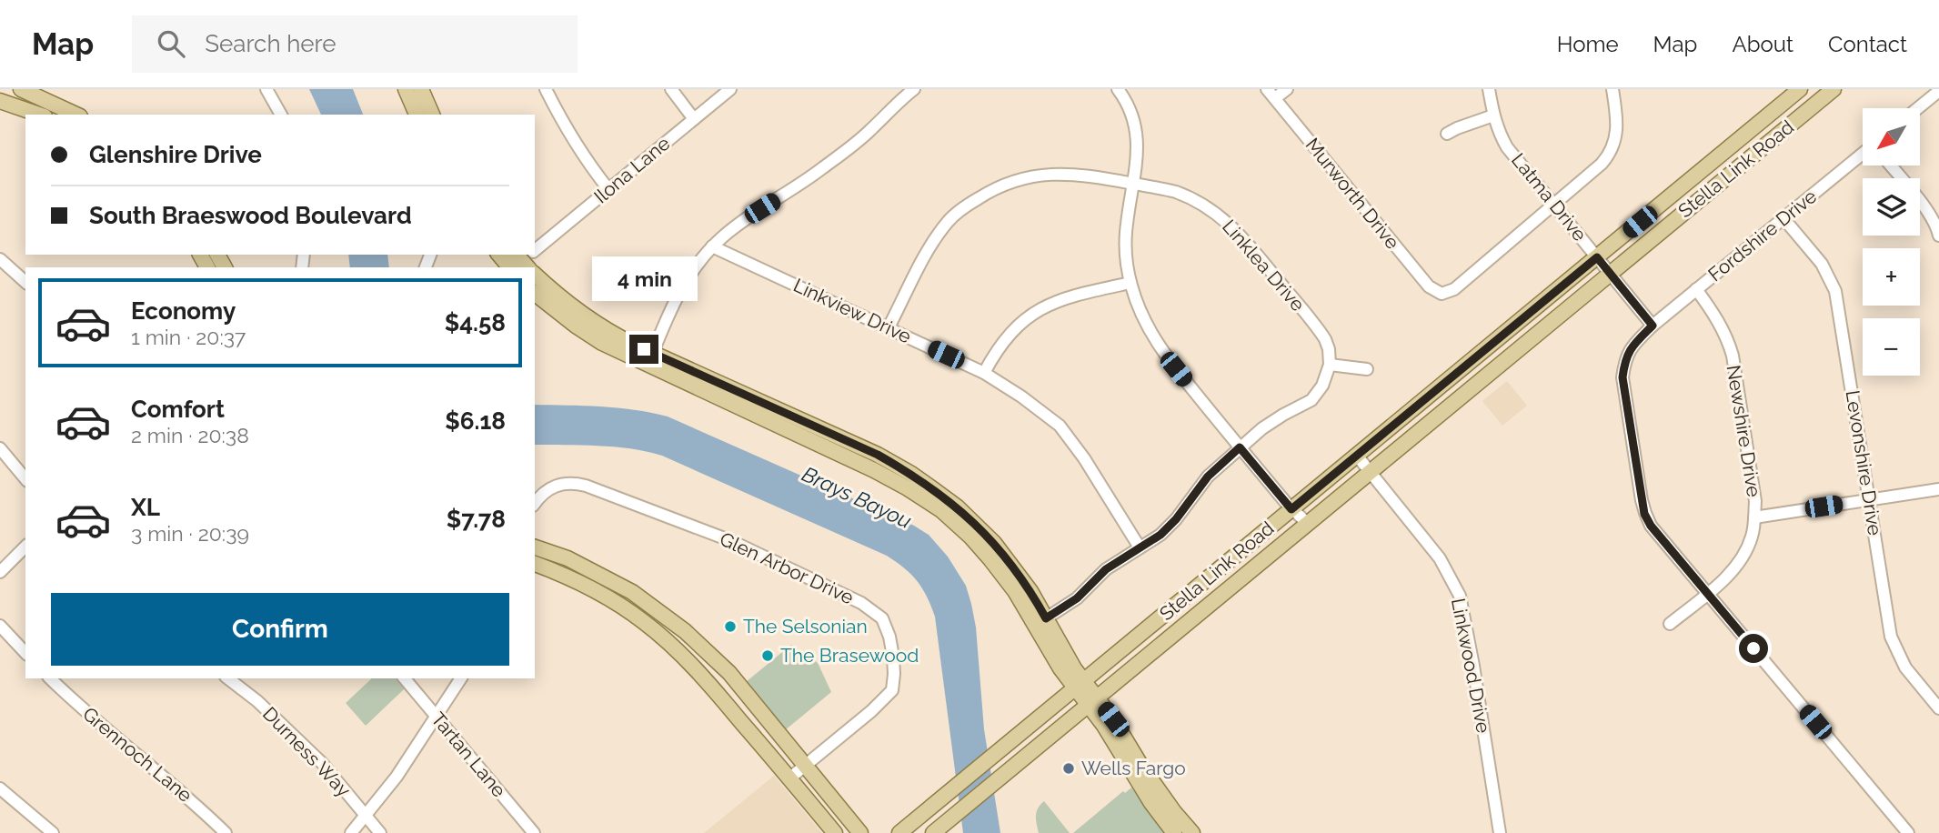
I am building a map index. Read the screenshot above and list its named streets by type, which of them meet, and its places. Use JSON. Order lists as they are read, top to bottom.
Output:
{
  "streets": {
    "main road": ["Stella Link Road"],
    "street": [
      "Ilona Lane",
      "Murworth Drive",
      "Latma Drive",
      "Fordshire Drive",
      "Linklea Drive",
      "Linkview Drive",
      "Newshire Drive",
      "Levonshire Drive",
      "Glen Arbor Drive",
      "Linkwood Drive",
      "Durness Way",
      "Grennoch Lane",
      "Tartan Lane"
    ]
  },
  "crossings": [
    ["Stella Link Road", "Latma Drive"],
    ["Stella Link Road", "Linkwood Drive"],
    ["Murworth Drive", "Latma Drive"],
    ["Latma Drive", "Fordshire Drive"],
    ["Fordshire Drive", "Newshire Drive"],
    ["Fordshire Drive", "Levonshire Drive"],
    ["Linklea Drive", "Linkview Drive"]
  ],
  "water": ["Brays Bayou"],
  "places": ["The Selsonian", "The Brasewood", "Wells Fargo"],
  "north": "bottom left",
  "page": {
    "header": "Map",
    "search": "Search here",
    "nav": [
      "Home",
      "Map",
      "About",
      "Contact"
    ],
    "map_buttons": ["+", "−"],
    "banner": ["Glenshire Drive", "South Braeswood Boulevard"],
    "bubble": "4 min",
    "list": [
      {
        "name": "Economy",
        "note": "1 min · 20:37",
        "value": "$4.58"
      },
      {
        "name": "Comfort",
        "note": "2 min · 20:38",
        "value": "$6.18"
      },
      {
        "name": "XL",
        "note": "3 min · 20:39",
        "value": "$7.78"
      }
    ],
    "buttons": "Confirm"
  }
}
